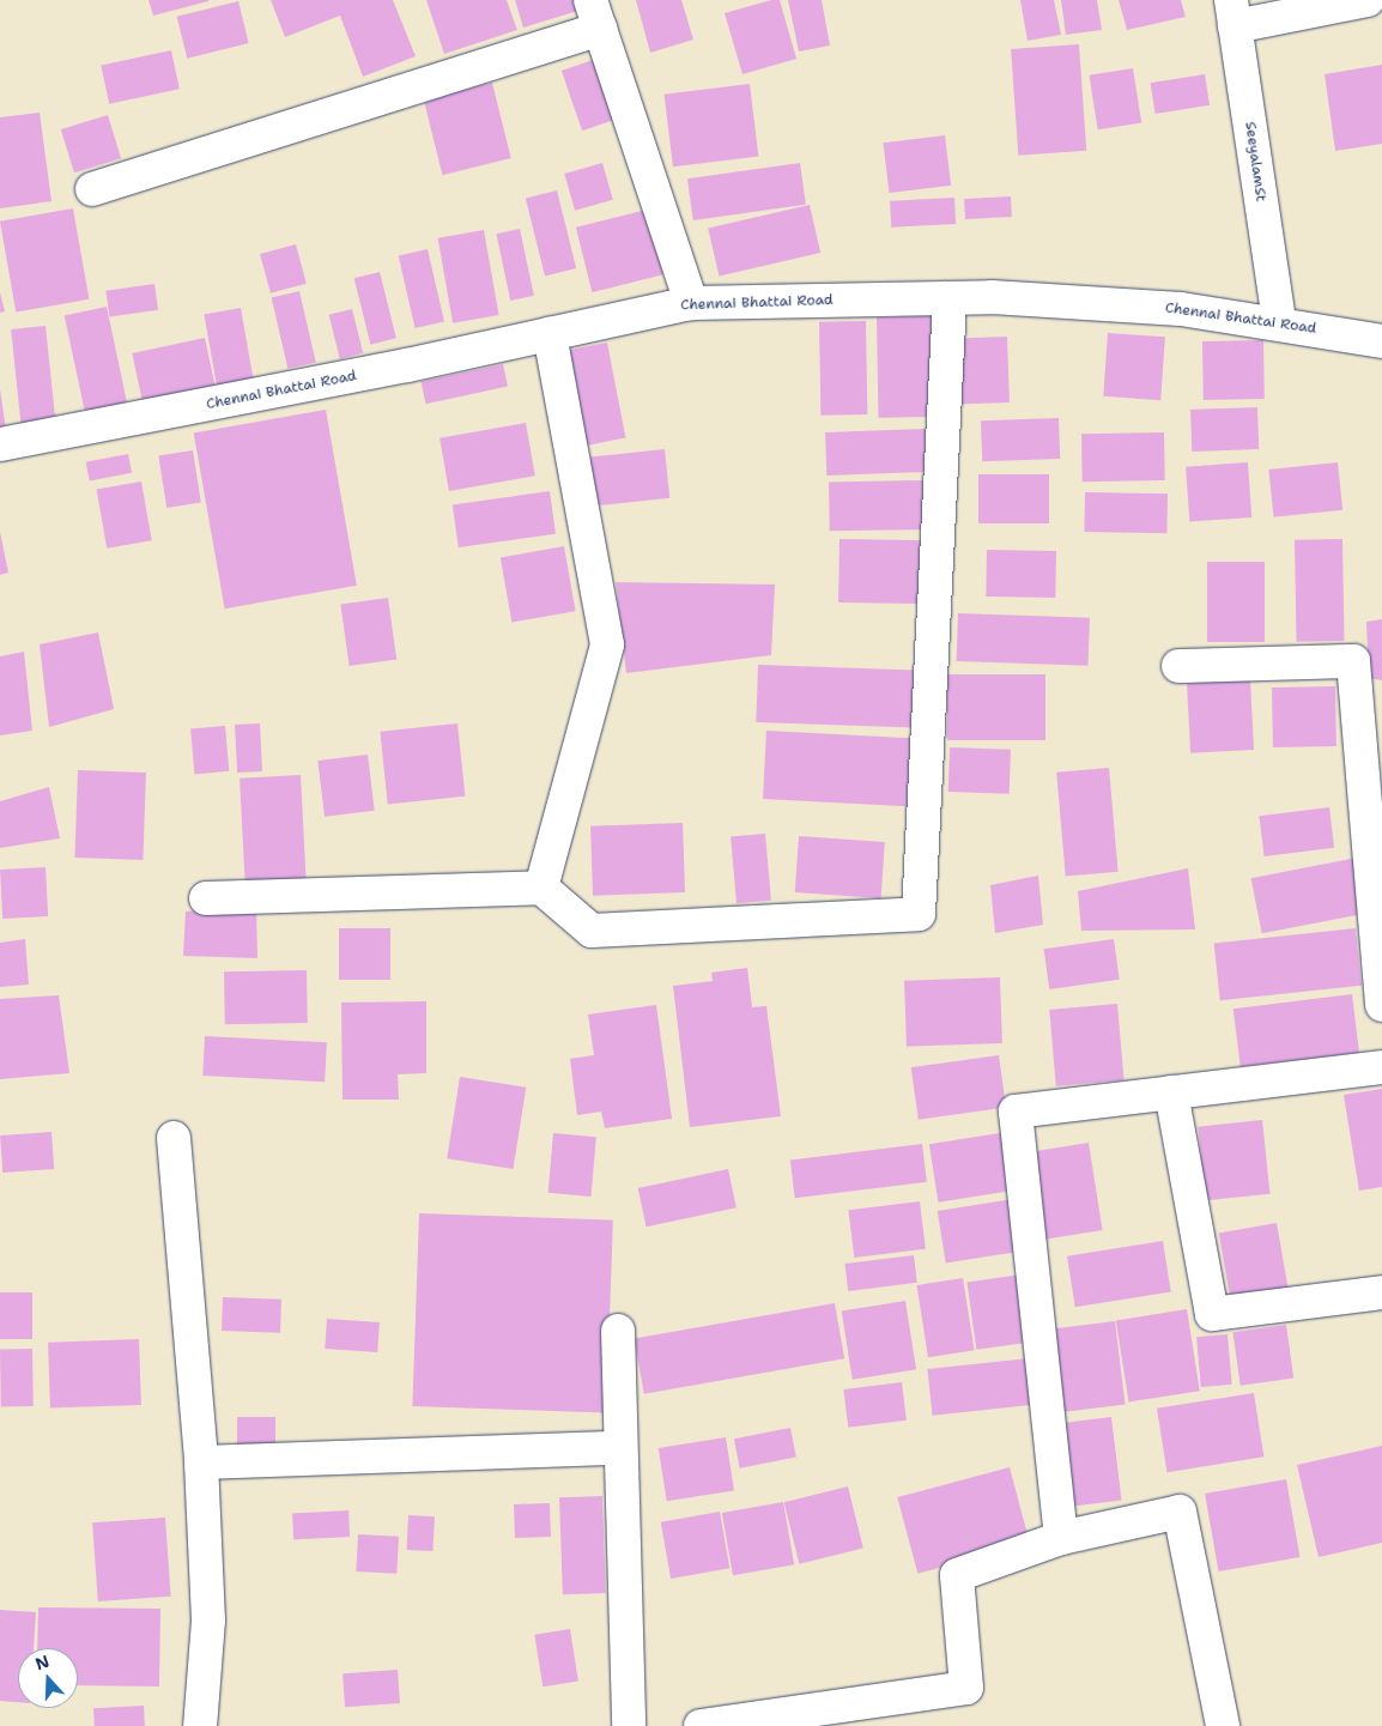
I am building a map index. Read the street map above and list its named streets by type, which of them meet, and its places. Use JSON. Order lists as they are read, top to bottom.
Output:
{
  "streets": {
    "street": ["SeeyalamSt", "Chennai Bhattai Road"]
  },
  "crossings": [
    ["SeeyalamSt", "Chennai Bhattai Road"]
  ],
  "north": "top"
}
